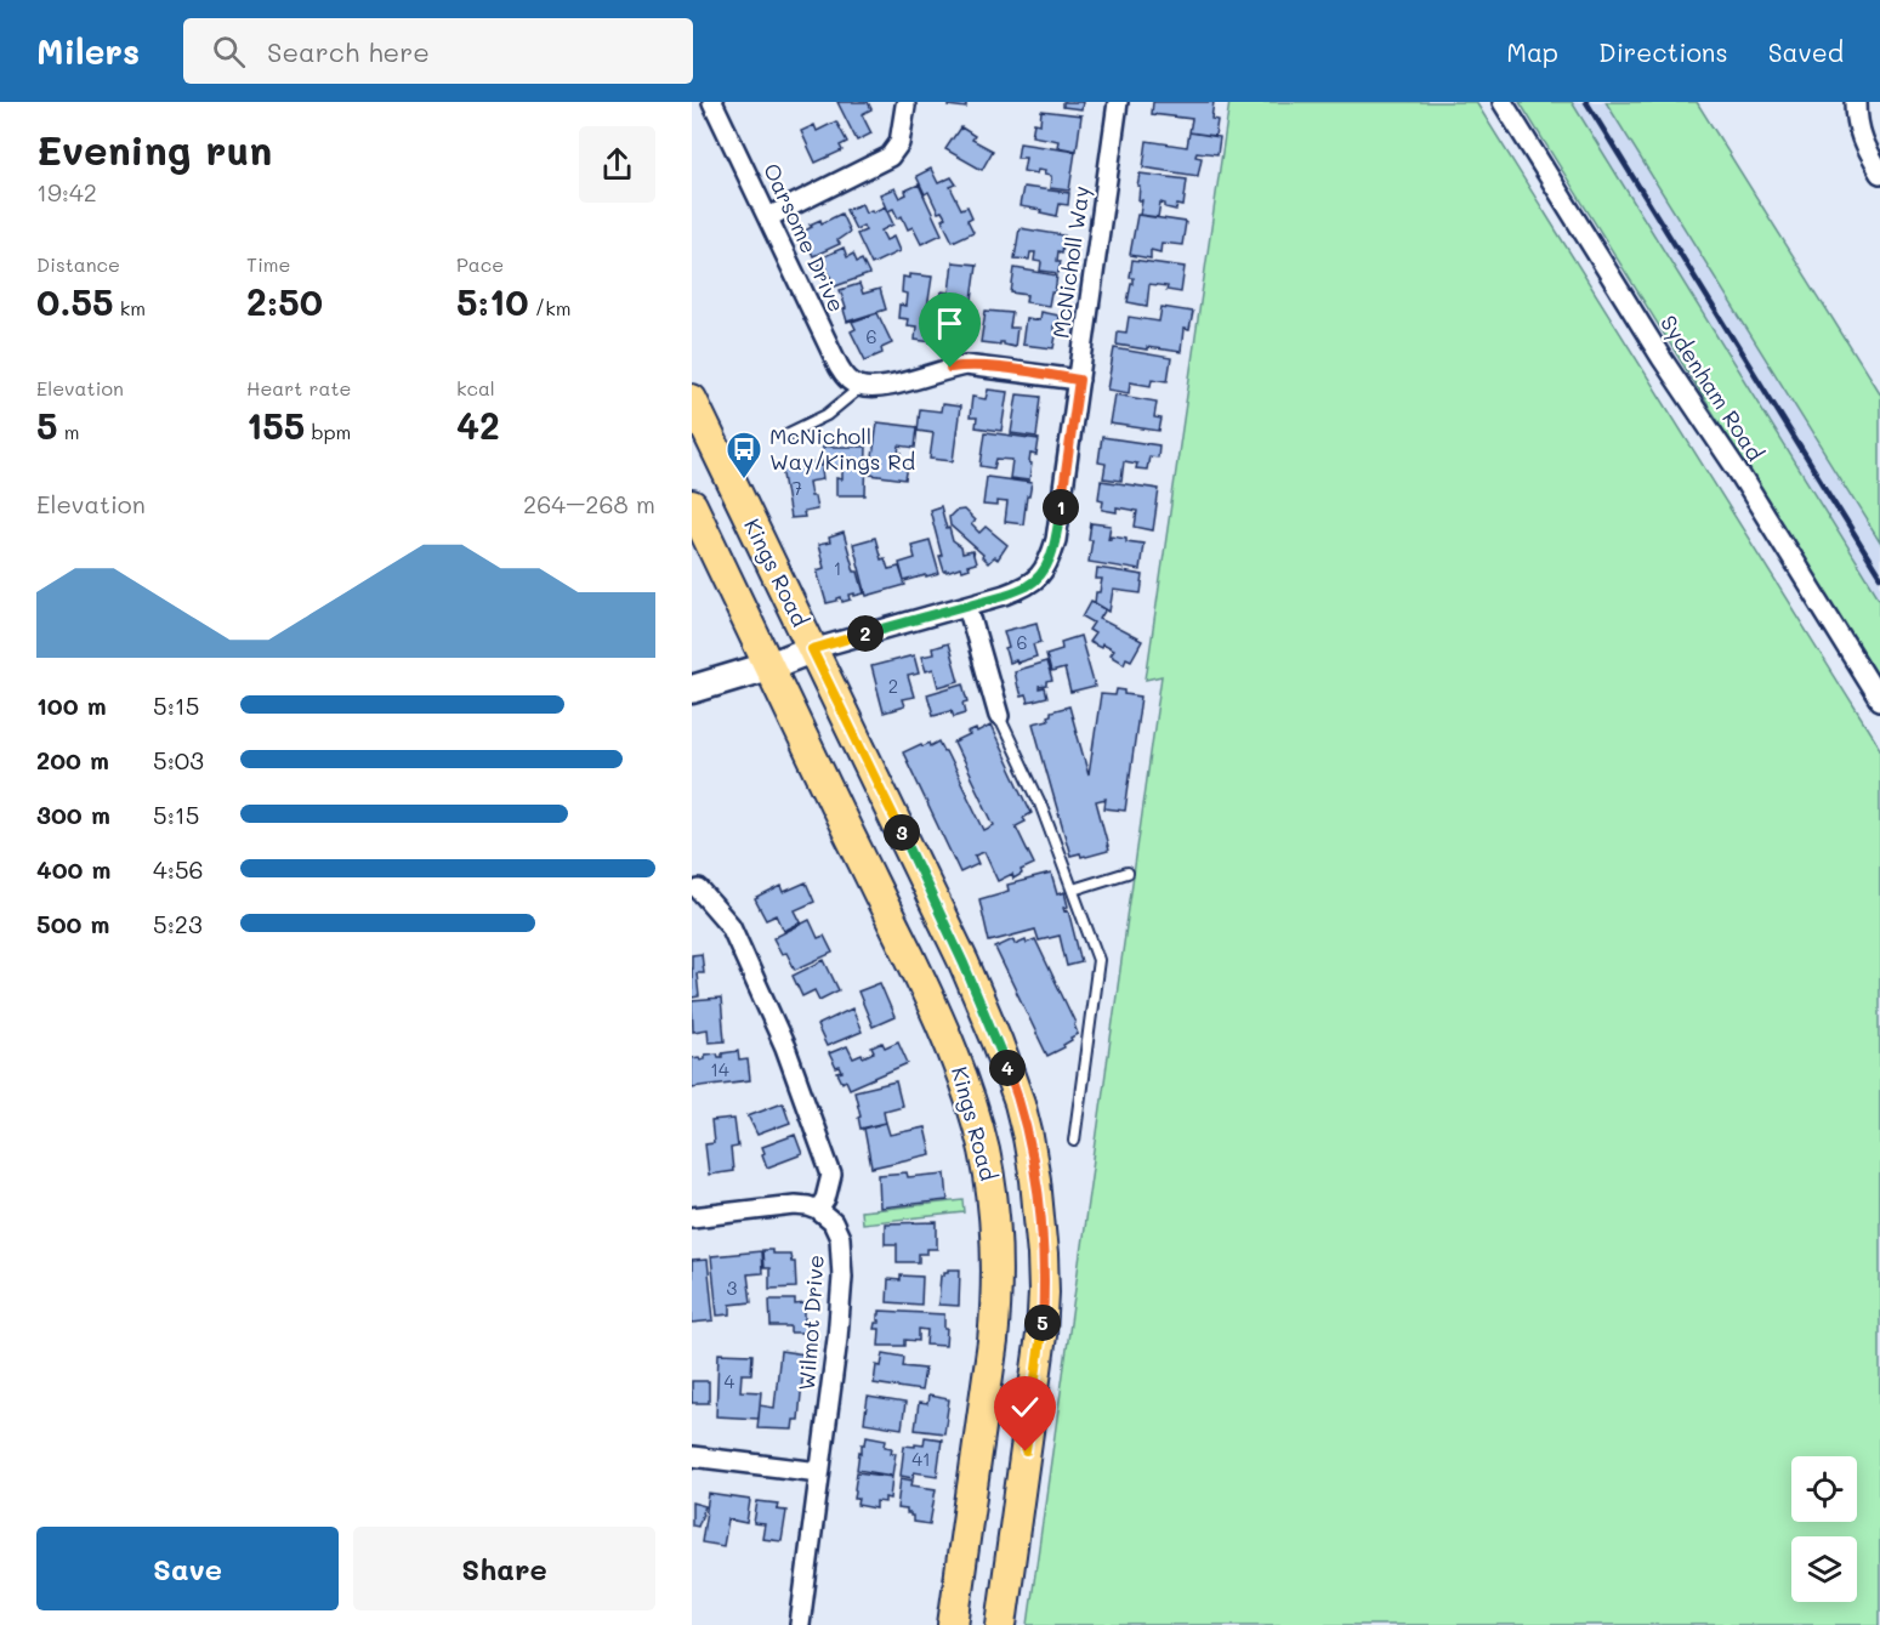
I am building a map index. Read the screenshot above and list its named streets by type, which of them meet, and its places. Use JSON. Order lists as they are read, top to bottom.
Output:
{
  "streets": {
    "main road": ["Kings Road"],
    "street": [
      "Oarsome Drive",
      "McNicholl Way",
      "Sydenham Road",
      "Wilmot Drive"
    ]
  },
  "crossings": [
    ["McNicholl Way", "Kings Road"]
  ],
  "places": {
    "bus stop": ["McNicholl Way/Kings Rd"]
  },
  "house_numbers": [
    "6",
    "7",
    "1",
    "6",
    "2",
    "14",
    "3",
    "4",
    "41"
  ],
  "page": {
    "header": "Milers",
    "search": "Search here",
    "nav": ["Map", "Directions", "Saved"],
    "heading": ["Evening run", "19:42"],
    "stats": [
      ["Distance", "0.55 km"],
      ["Time", "2:50"],
      ["Pace", "5:10 /km"],
      ["Elevation", "5 m"],
      ["Heart rate", "155 bpm"],
      ["kcal", "42"]
    ],
    "chart": ["Elevation", "264–268 m"],
    "pins": [
      "1",
      "2",
      "3",
      "4",
      "5"
    ],
    "list": [
      {
        "name": "100 m",
        "note": "5:15"
      },
      {
        "name": "200 m",
        "note": "5:03"
      },
      {
        "name": "300 m",
        "note": "5:15"
      },
      {
        "name": "400 m",
        "note": "4:56"
      },
      {
        "name": "500 m",
        "note": "5:23"
      }
    ],
    "buttons": ["Save", "Share"]
  }
}
